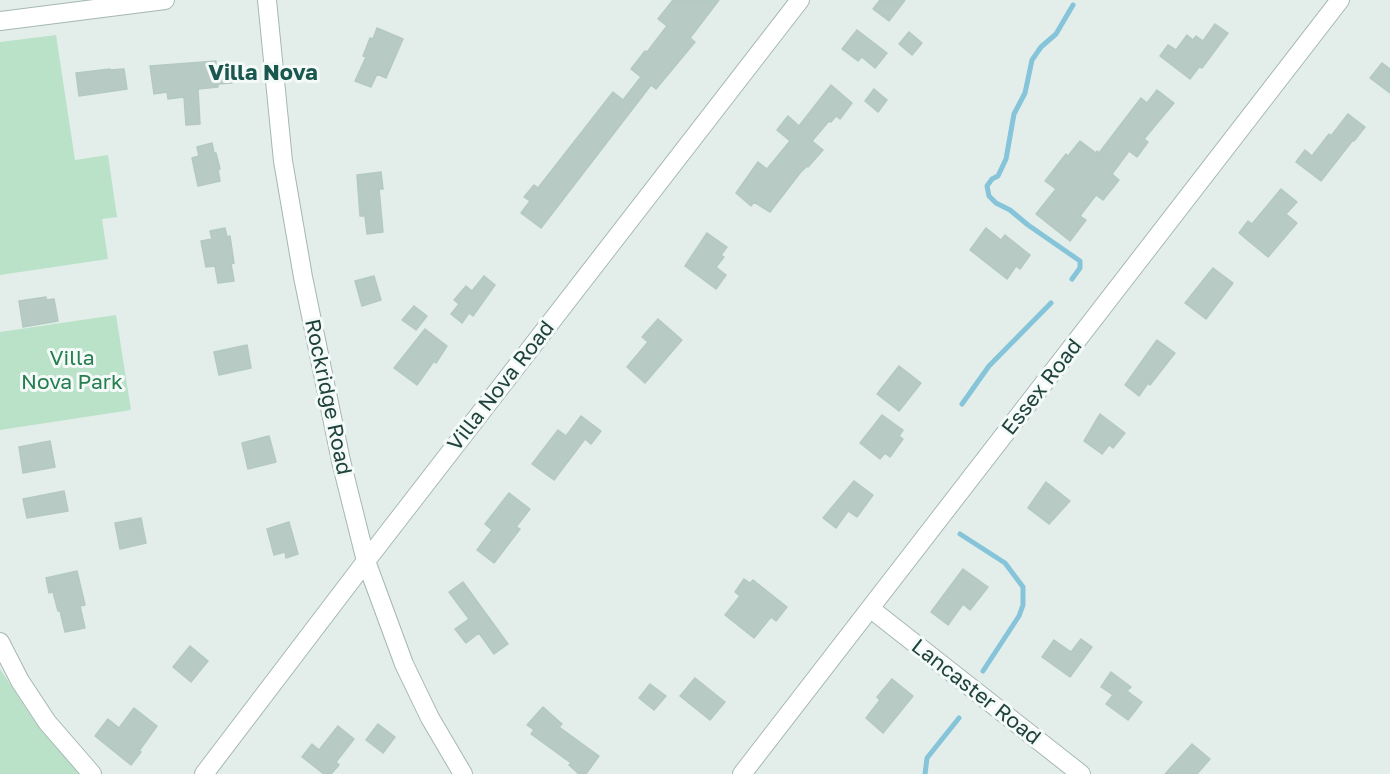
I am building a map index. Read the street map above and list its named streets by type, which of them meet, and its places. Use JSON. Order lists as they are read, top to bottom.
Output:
{
  "streets": {
    "street": [
      "Villa Nova Road",
      "Essex Road",
      "Rockridge Road",
      "Lancaster Road"
    ]
  },
  "crossings": [
    ["Villa Nova Road", "Rockridge Road"],
    ["Essex Road", "Lancaster Road"]
  ],
  "districts": ["Villa Nova"],
  "parks": ["Villa Nova Park"]
}
